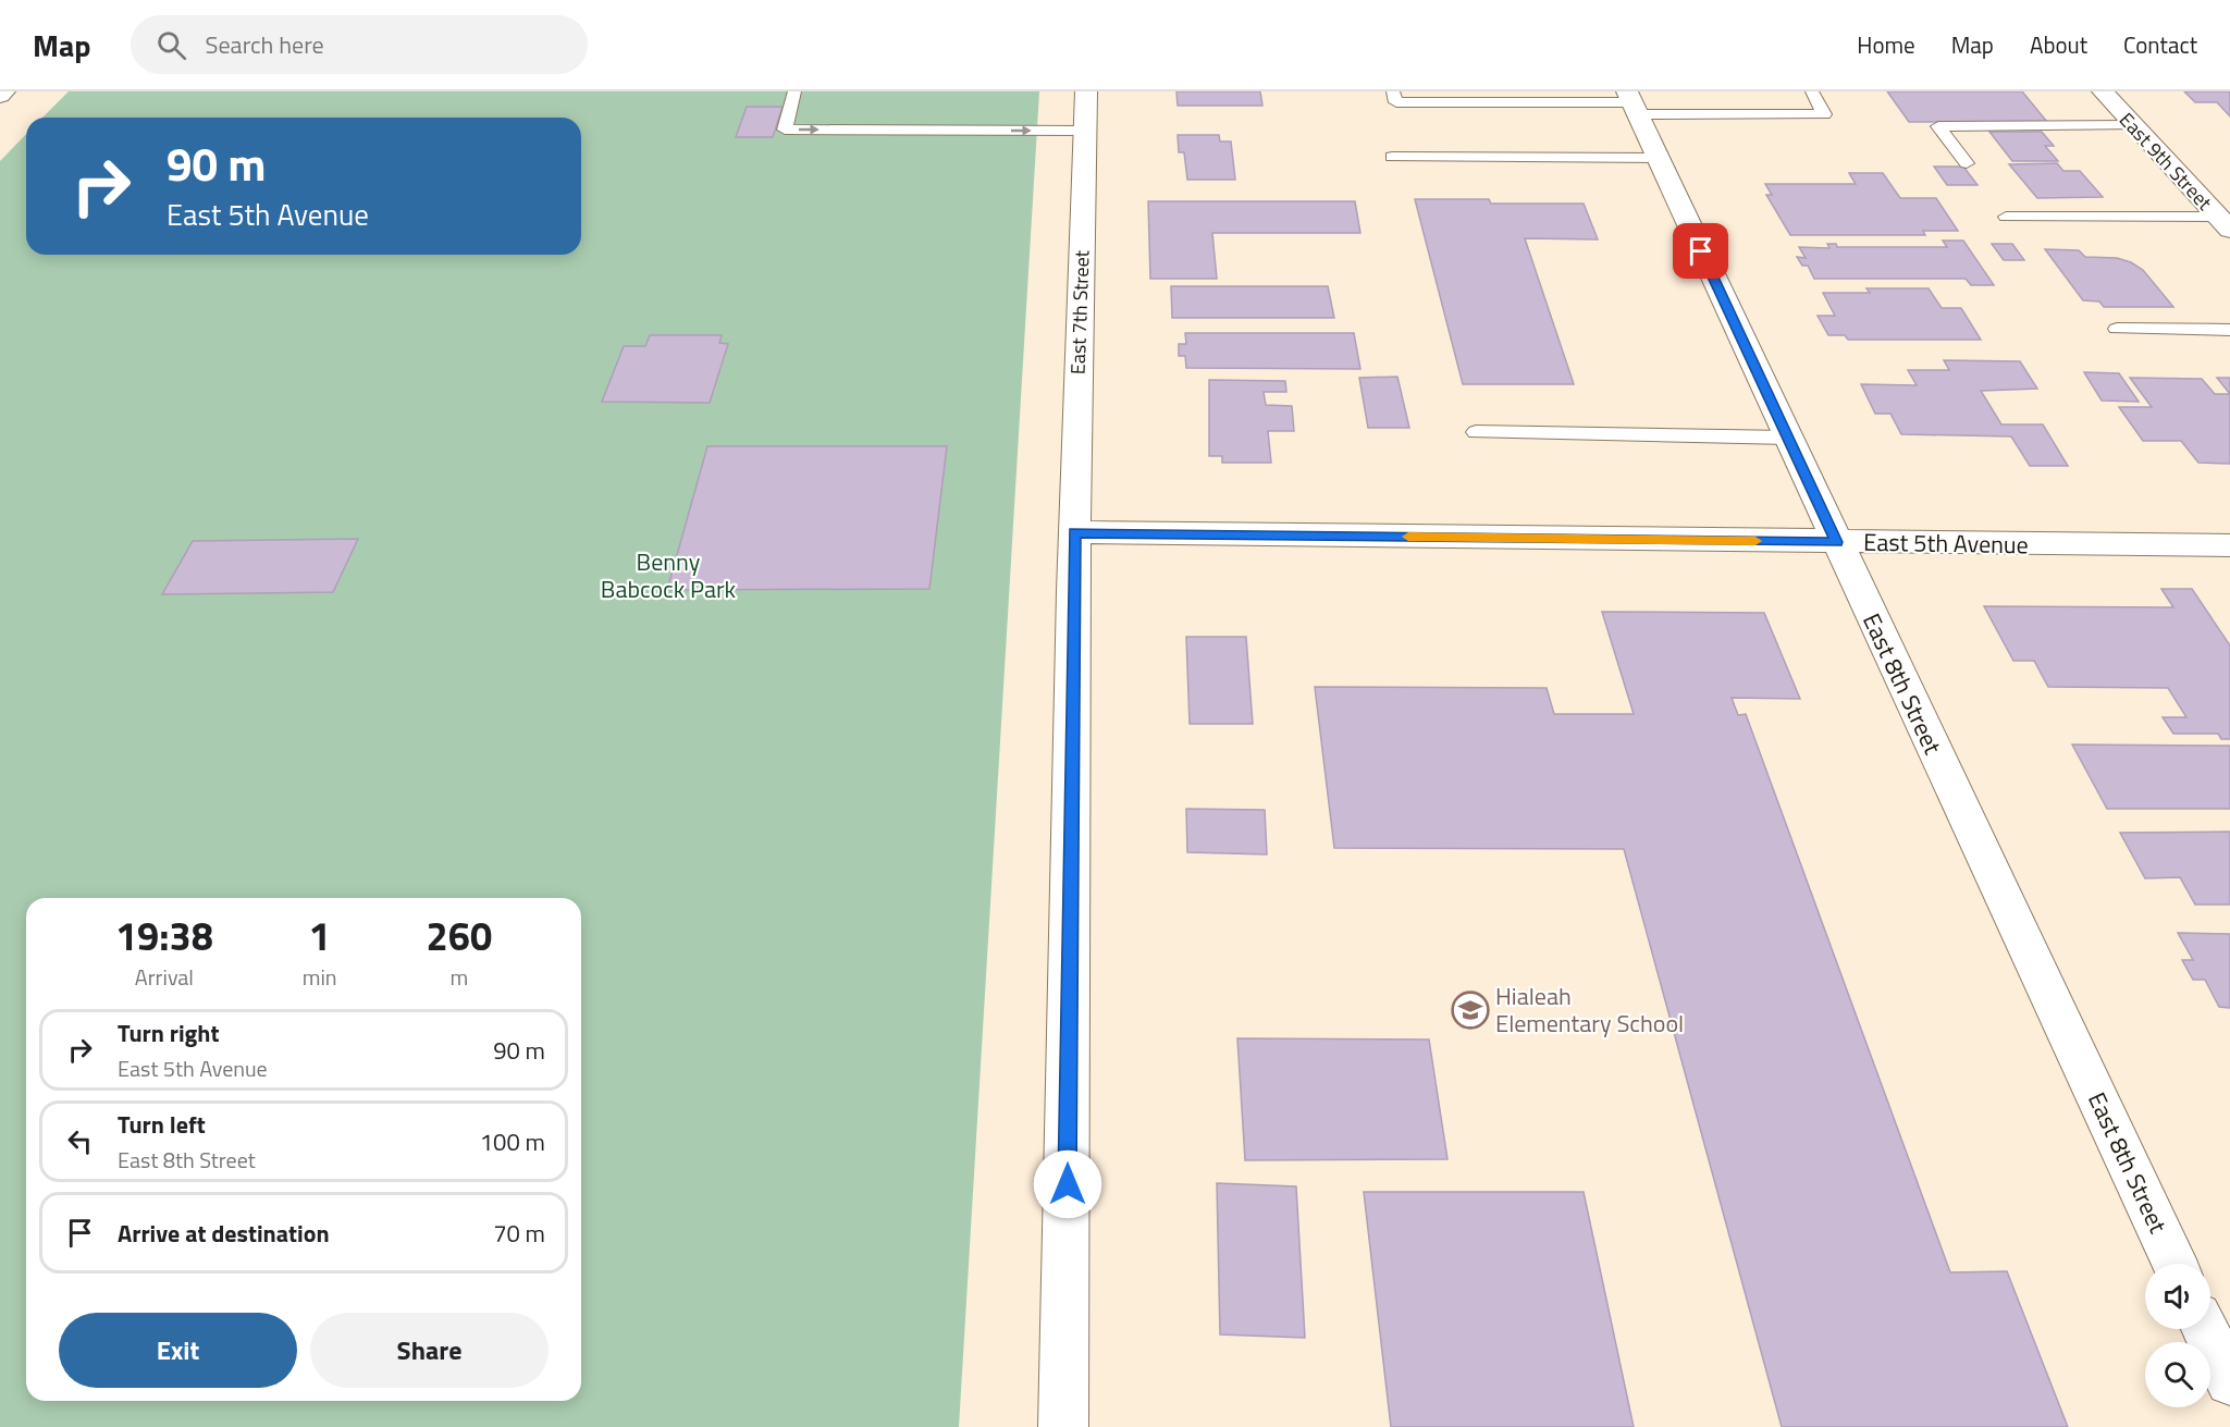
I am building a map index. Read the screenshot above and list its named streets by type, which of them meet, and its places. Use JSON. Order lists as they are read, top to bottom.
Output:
{
  "streets": {
    "street": [
      "East 9th Street",
      "East 7th Street",
      "East 5th Avenue",
      "East 8th Street"
    ]
  },
  "crossings": [
    ["East 7th Street", "East 5th Avenue"],
    ["East 5th Avenue", "East 8th Street"]
  ],
  "parks": ["Benny Babcock Park"],
  "places": {
    "school or university": ["Hialeah Elementary School"]
  },
  "page": {
    "header": "Map",
    "search": "Search here",
    "nav": [
      "Home",
      "Map",
      "About",
      "Contact"
    ],
    "turn": ["90 m", "East 5th Avenue"],
    "eta": [
      "19:38",
      "Arrival",
      "1",
      "min",
      "260",
      "m"
    ],
    "list": [
      {
        "name": "Turn right",
        "note": "East 5th Avenue",
        "value": "90 m"
      },
      {
        "name": "Turn left",
        "note": "East 8th Street",
        "value": "100 m"
      },
      {
        "name": "Arrive at destination",
        "value": "70 m"
      }
    ],
    "buttons": ["Exit", "Share"]
  }
}
